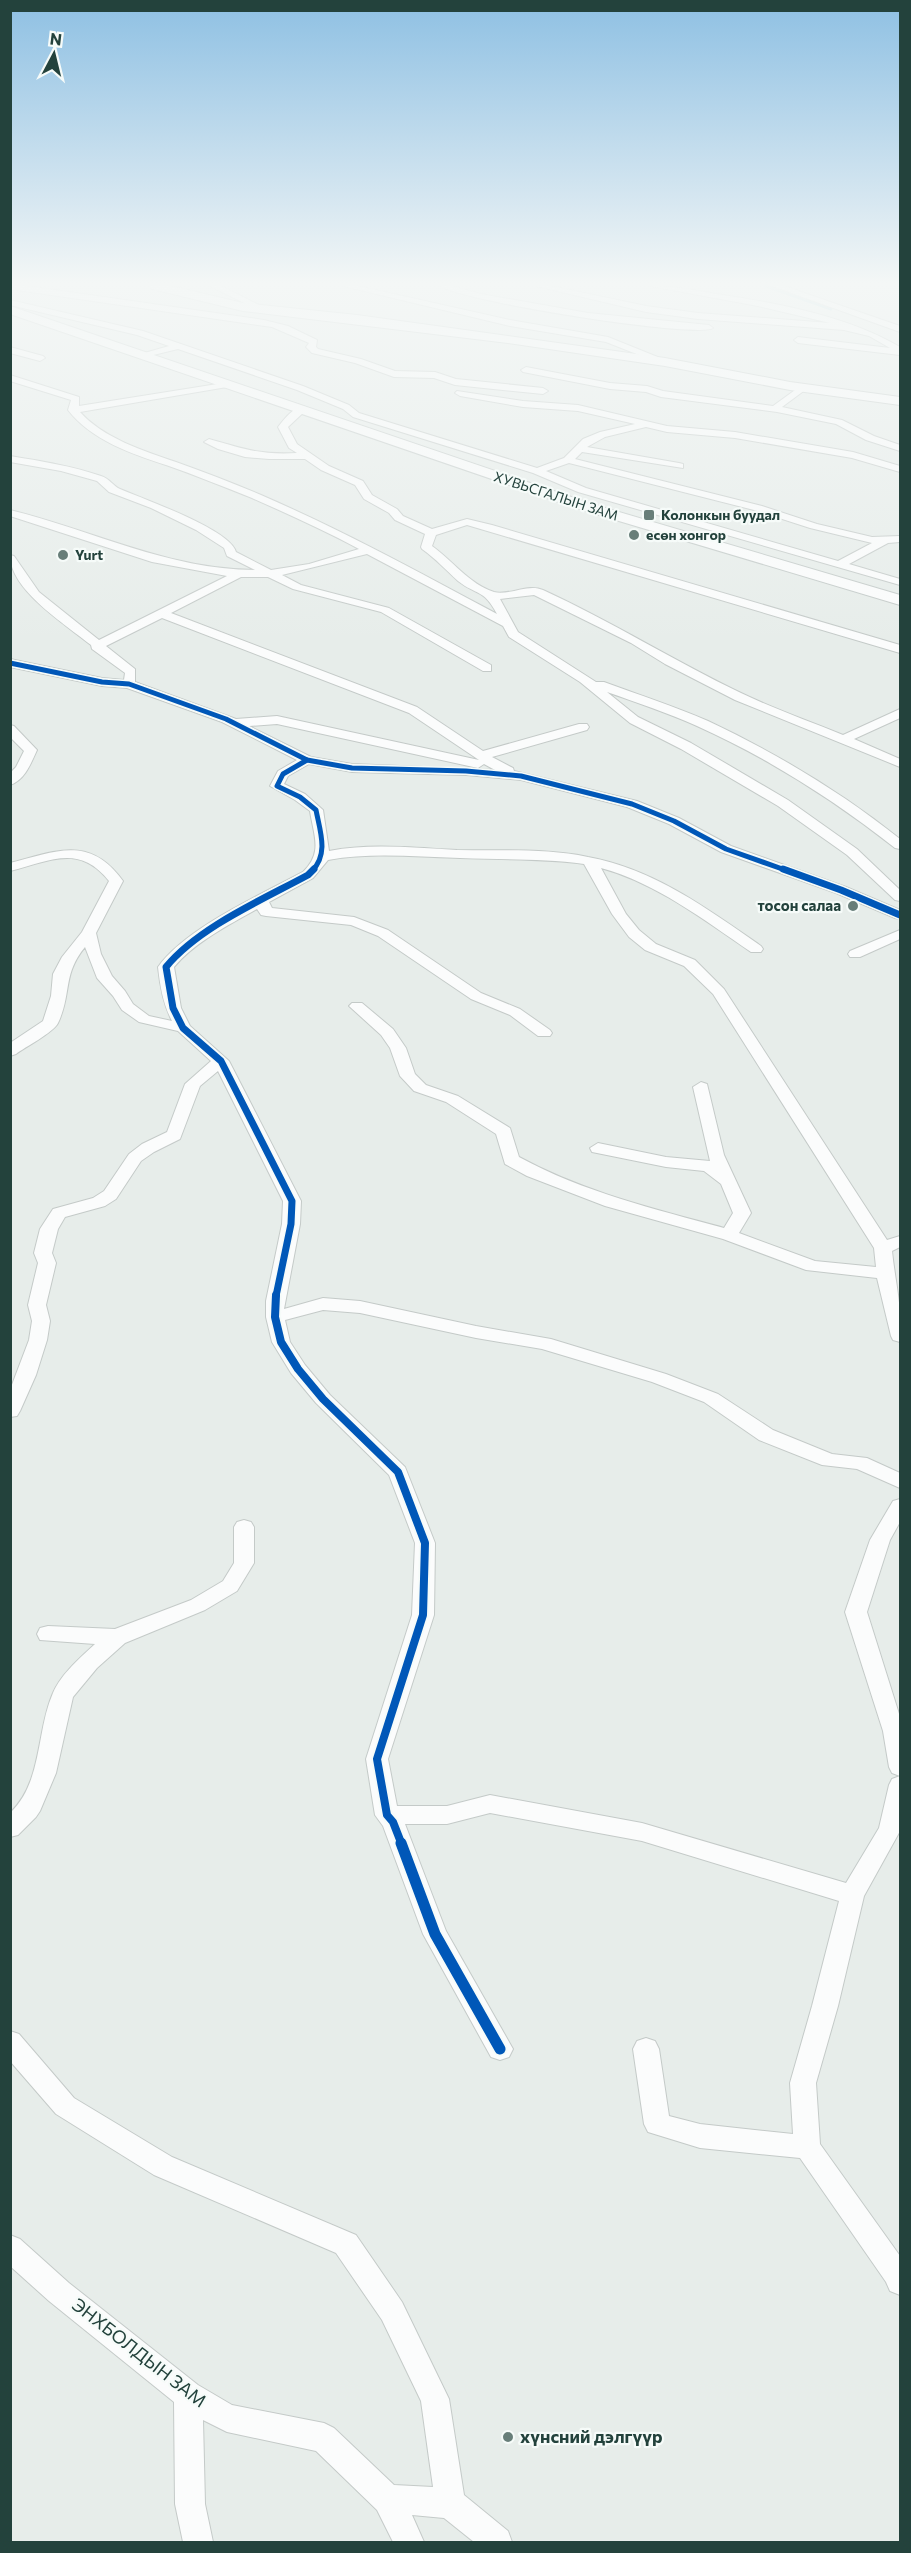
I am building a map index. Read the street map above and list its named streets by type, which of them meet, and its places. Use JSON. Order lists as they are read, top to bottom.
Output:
{
  "streets": {
    "main road": ["ХУВЬСГАЛЫН ЗАМ"],
    "street": ["ЭНХБОЛДЫН ЗАМ"]
  },
  "places": {
    "transit": ["Колонкын буудал"],
    "other": [
      "есөн хонгор",
      "Yurt",
      "тосон салаа",
      "хүнсний дэлгүүр"
    ]
  },
  "north": "top"
}
